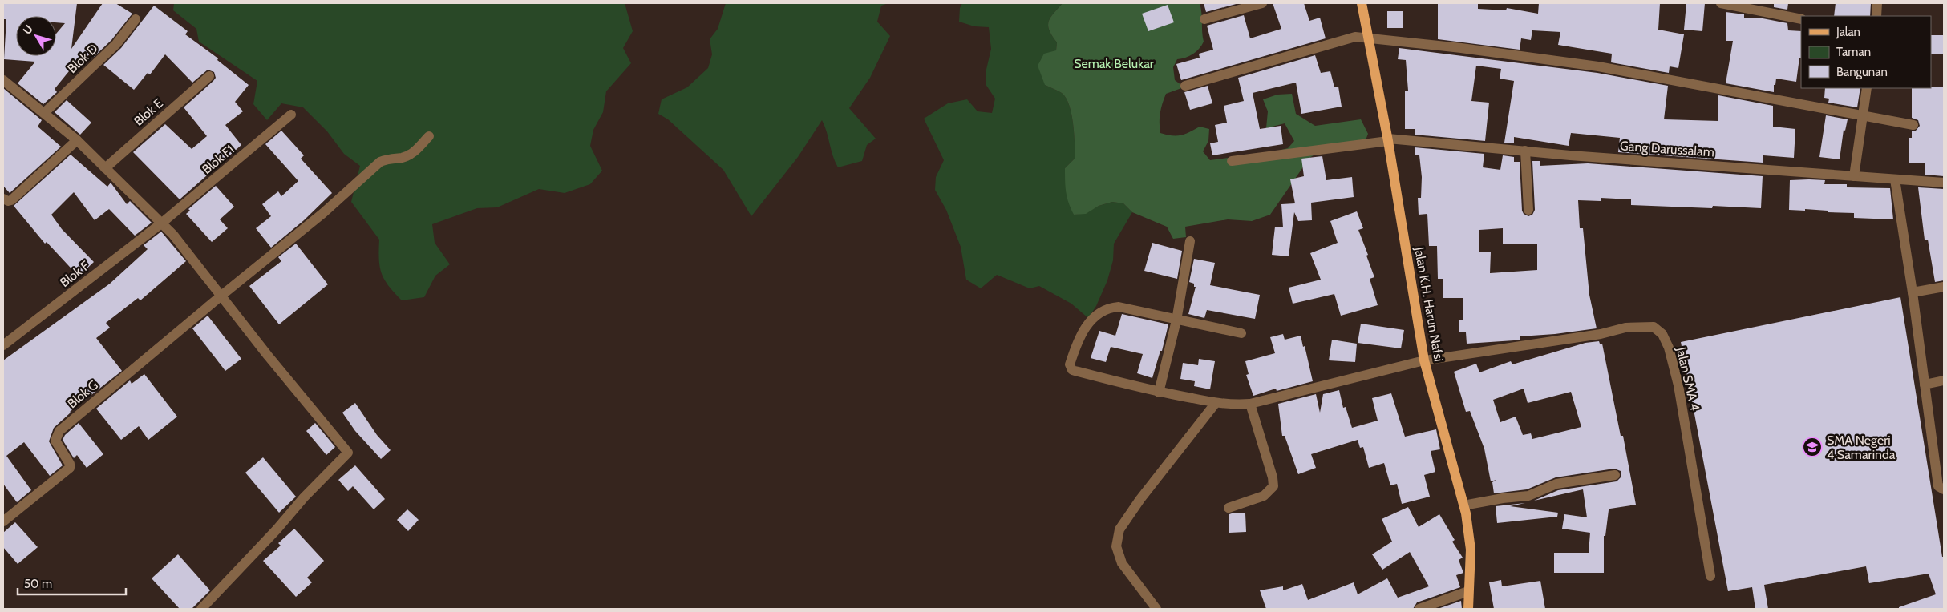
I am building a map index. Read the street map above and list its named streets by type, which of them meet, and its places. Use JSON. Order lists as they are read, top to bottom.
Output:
{
  "streets": {
    "main road": ["Jalan K.H. Harun Nafsi"],
    "street": [
      "Blok D",
      "Blok E",
      "Gang Darussalam",
      "Blok F1",
      "Blok F",
      "Jalan SMA 4",
      "Blok G"
    ]
  },
  "crossings": [
    ["Gang Darussalam", "Jalan K.H. Harun Nafsi"],
    ["Blok F1", "Blok F"],
    ["Jalan K.H. Harun Nafsi", "Jalan SMA 4"]
  ],
  "parks": ["Semak Belukar"],
  "places": {
    "school or university": ["SMA Negeri 4 Samarinda"]
  },
  "legend": ["Jalan", "Taman", "Bangunan"],
  "scale_bar": "50 m",
  "north": "top left"
}
